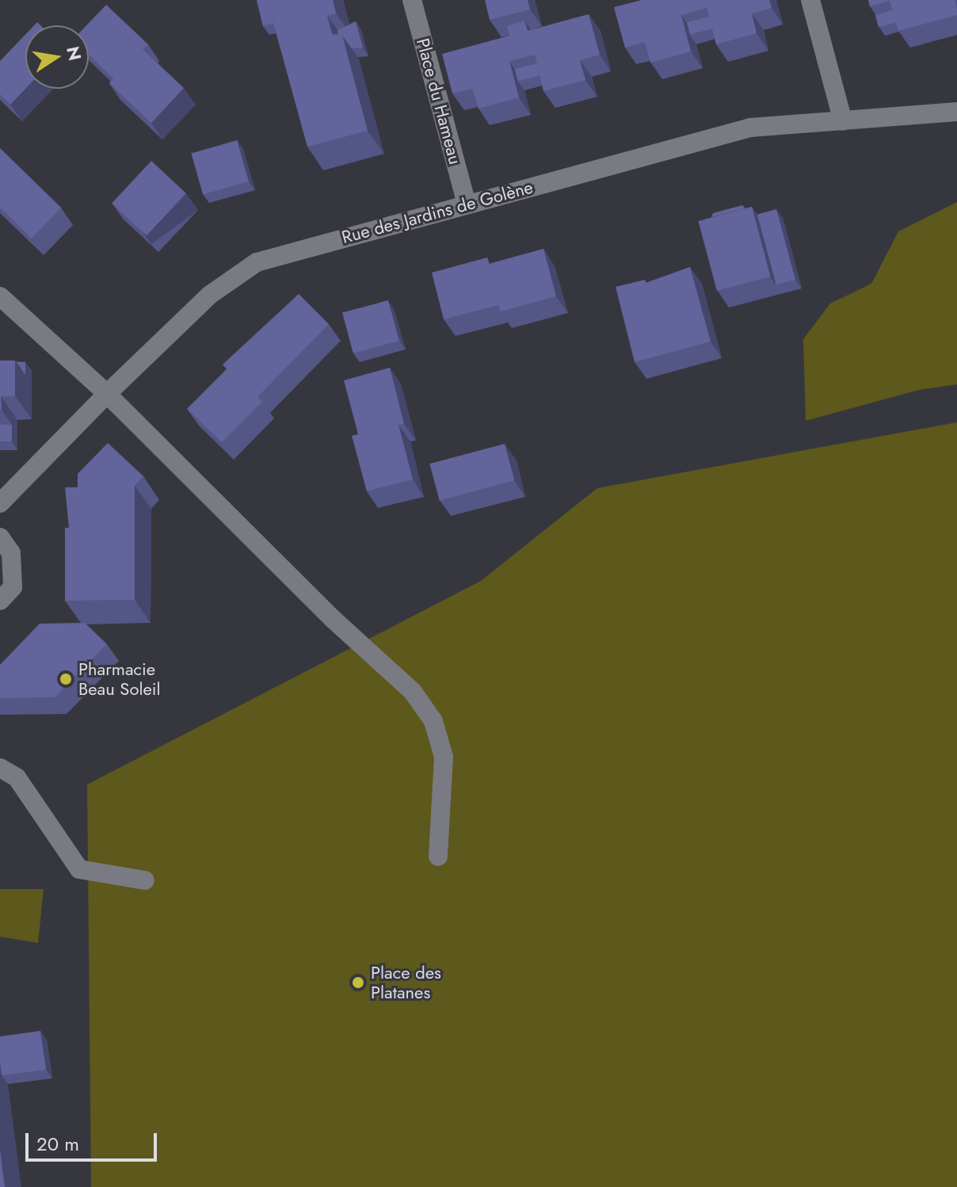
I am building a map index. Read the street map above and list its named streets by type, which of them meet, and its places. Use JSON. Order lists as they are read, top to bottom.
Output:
{
  "streets": {
    "street": ["Place du Hameau", "Rue des Jardins de Golène"]
  },
  "crossings": [
    ["Place du Hameau", "Rue des Jardins de Golène"]
  ],
  "places": ["Pharmacie Beau Soleil", "Place des Platanes"],
  "scale_bar": "20 m",
  "north": "right"
}
